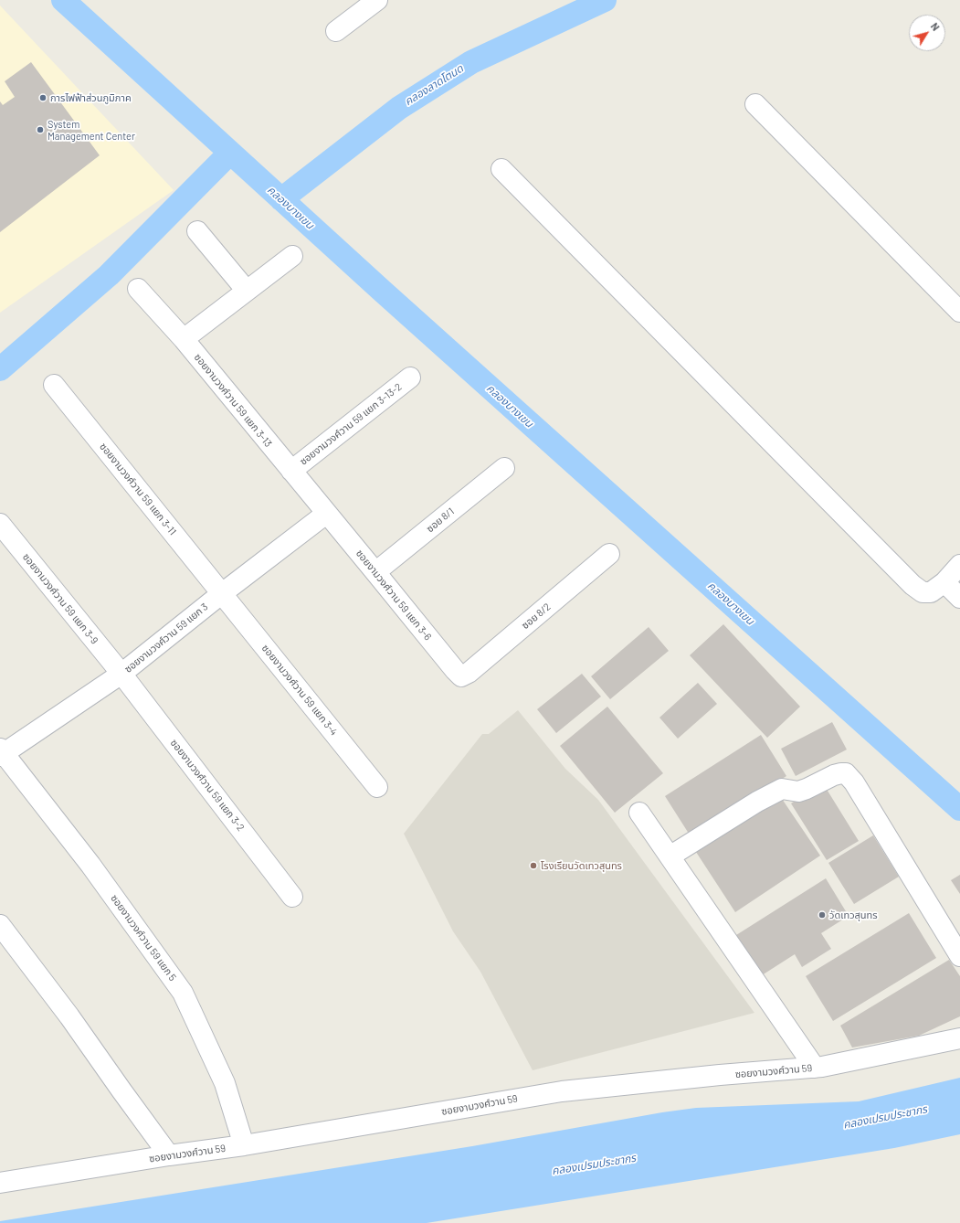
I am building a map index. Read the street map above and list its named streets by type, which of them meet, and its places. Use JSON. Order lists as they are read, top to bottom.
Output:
{
  "streets": {
    "street": [
      "ซอยงามวงศ์วาน 59 แยก 3-13",
      "ซอยงามวงศ์วาน 59 แยก 3-13-2",
      "ซอยงามวงศ์วาน 59 แยก 3-11",
      "ซอย 8/1",
      "ซอยงามวงศ์วาน 59 แยก 3-6",
      "ซอยงามวงศ์วาน 59 แยก 3-9",
      "ซอย 8/2",
      "ซอยงามวงศ์วาน 59 แยก 3",
      "ซอยงามวงศ์วาน 59 แยก 3-4",
      "ซอยงามวงศ์วาน 59 แยก 3-2",
      "ซอยงามวงศ์วาน 59 แยก 5",
      "ซอยงามวงศ์วาน 59"
    ]
  },
  "crossings": [
    ["ซอยงามวงศ์วาน 59 แยก 3-13", "ซอยงามวงศ์วาน 59 แยก 3-13-2"],
    ["ซอยงามวงศ์วาน 59 แยก 3-13", "ซอยงามวงศ์วาน 59 แยก 3-6"],
    ["ซอยงามวงศ์วาน 59 แยก 3-13", "ซอยงามวงศ์วาน 59 แยก 3"],
    ["ซอยงามวงศ์วาน 59 แยก 3-11", "ซอยงามวงศ์วาน 59 แยก 3"],
    ["ซอยงามวงศ์วาน 59 แยก 3-11", "ซอยงามวงศ์วาน 59 แยก 3-4"],
    ["ซอย 8/1", "ซอยงามวงศ์วาน 59 แยก 3-6"],
    ["ซอยงามวงศ์วาน 59 แยก 3-6", "ซอย 8/2"],
    ["ซอยงามวงศ์วาน 59 แยก 3-6", "ซอยงามวงศ์วาน 59 แยก 3"],
    ["ซอยงามวงศ์วาน 59 แยก 3-9", "ซอยงามวงศ์วาน 59 แยก 3"],
    ["ซอยงามวงศ์วาน 59 แยก 3-9", "ซอยงามวงศ์วาน 59 แยก 3-2"],
    ["ซอยงามวงศ์วาน 59 แยก 3", "ซอยงามวงศ์วาน 59 แยก 3-4"],
    ["ซอยงามวงศ์วาน 59 แยก 3", "ซอยงามวงศ์วาน 59 แยก 3-2"],
    ["ซอยงามวงศ์วาน 59 แยก 3", "ซอยงามวงศ์วาน 59 แยก 5"],
    ["ซอยงามวงศ์วาน 59 แยก 5", "ซอยงามวงศ์วาน 59"]
  ],
  "water": ["คลองลาดโตนด", "คลองบางเขน", "คลองเปรมประชากร"],
  "places": [
    "การไฟฟ้าส่วนภูมิภาค",
    "System Management Center",
    "โรงเรียนวัดเทวสุนทร",
    "วัดเทวสุนทร"
  ],
  "north": "top right"
}
